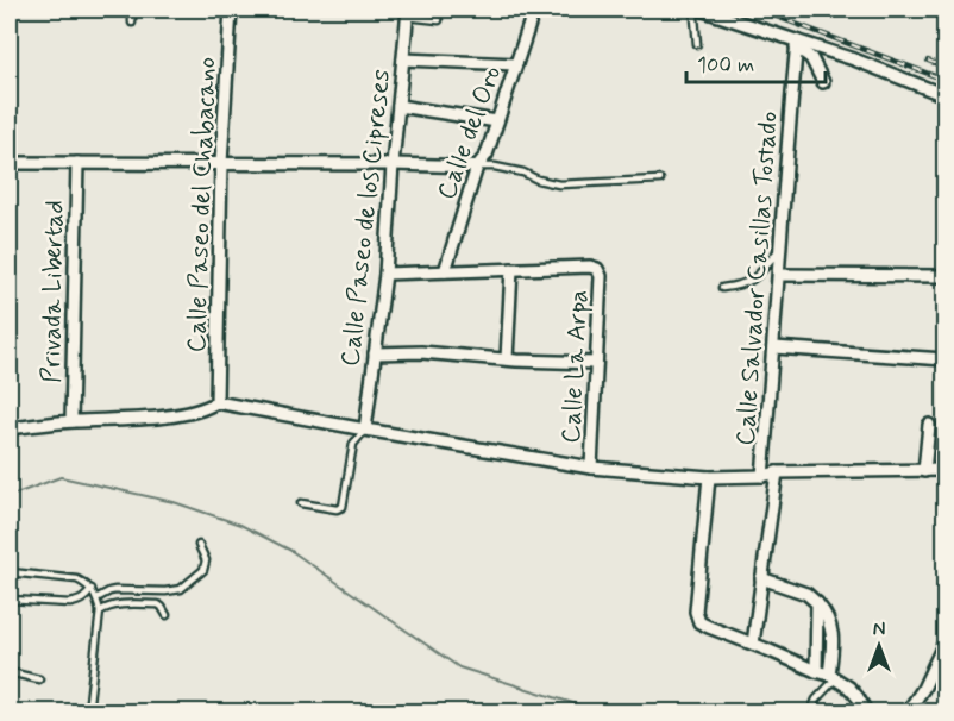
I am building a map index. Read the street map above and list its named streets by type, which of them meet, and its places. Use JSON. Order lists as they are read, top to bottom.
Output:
{
  "streets": {
    "street": [
      "Calle del Oro",
      "Calle Paseo del Chabacano",
      "Calle Paseo de los Cipreses",
      "Calle Salvador Casillas Tostado",
      "Privada Libertad",
      "Calle La Arpa"
    ]
  },
  "scale_bar": "100 m",
  "north": "top"
}
